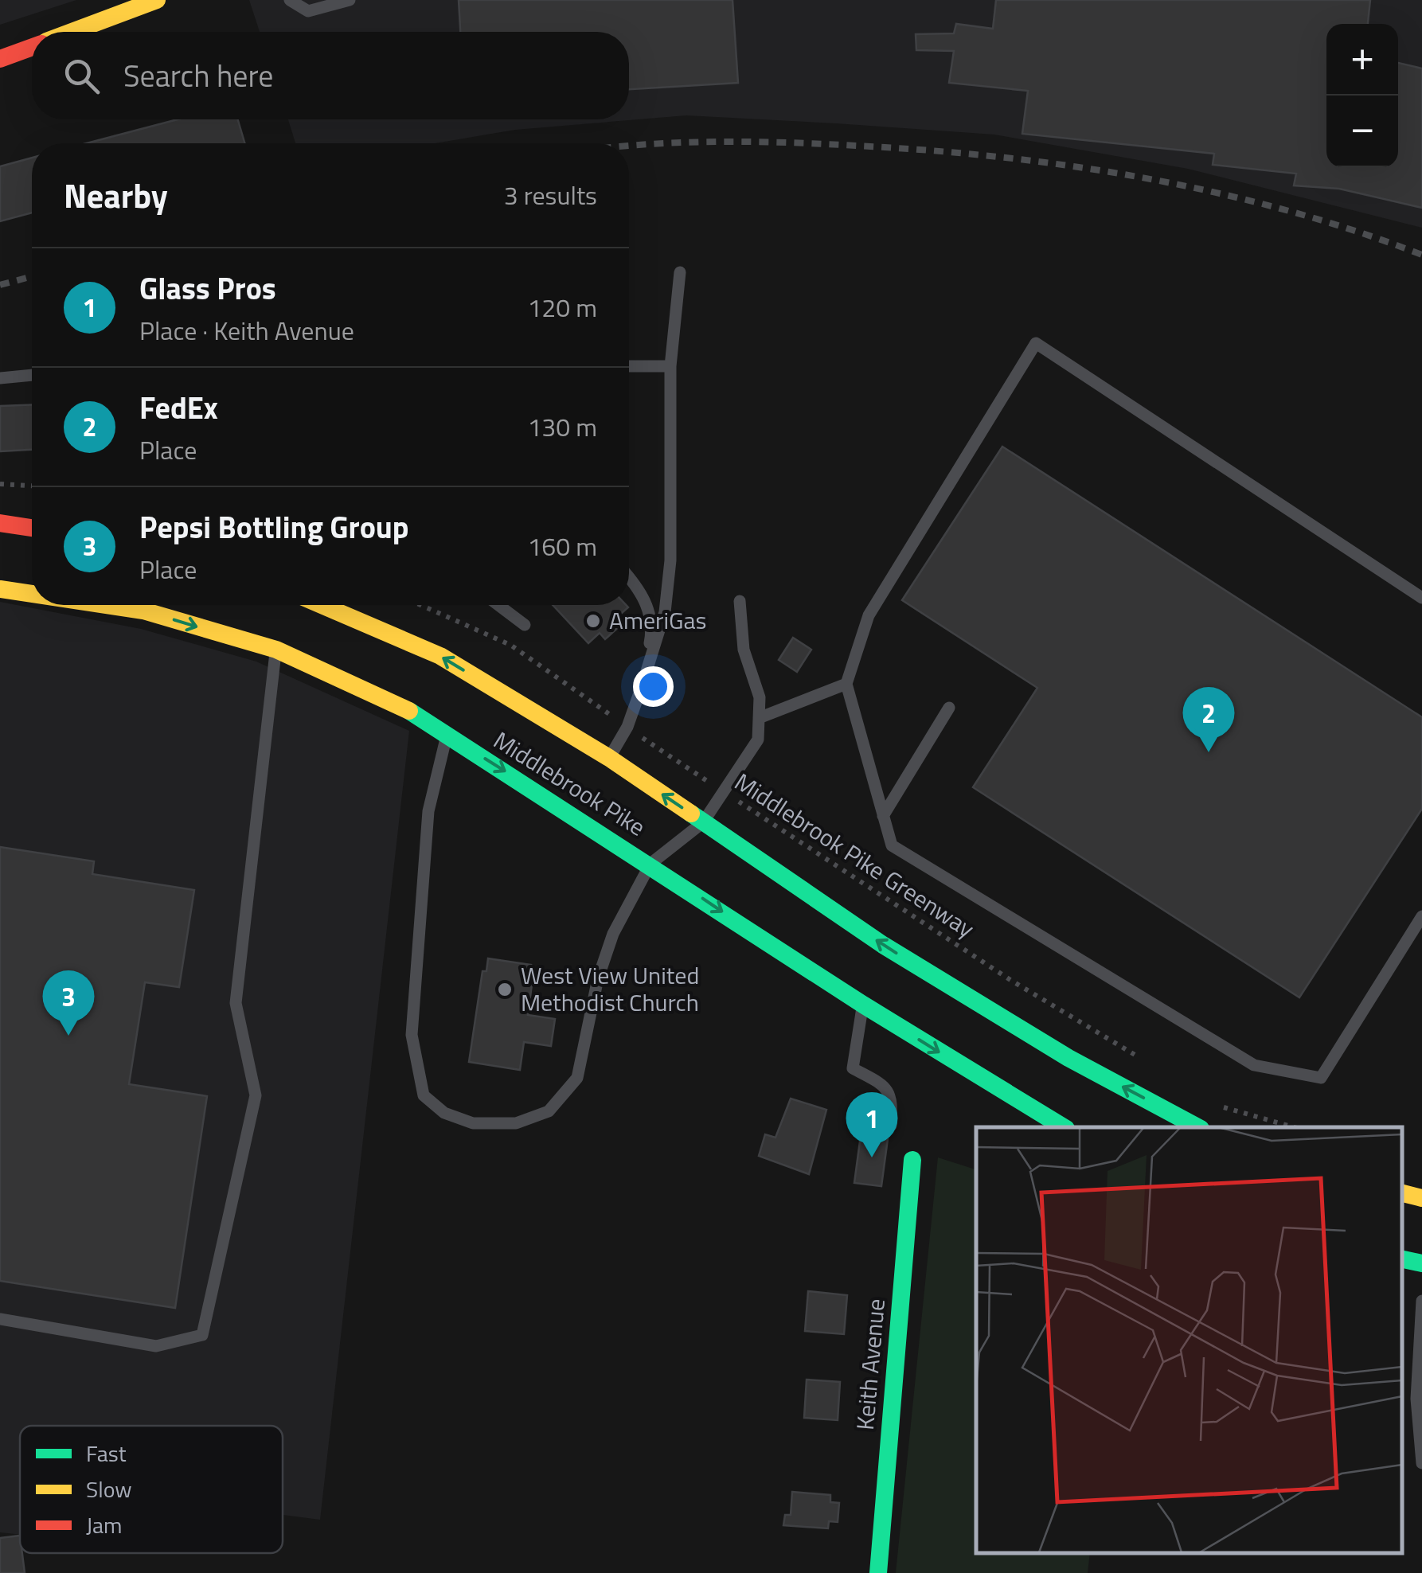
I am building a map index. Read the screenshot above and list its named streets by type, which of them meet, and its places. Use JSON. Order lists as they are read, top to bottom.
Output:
{
  "streets": {
    "main road": ["Middlebrook Pike", "Keith Avenue"],
    "path": ["Middlebrook Pike Greenway"]
  },
  "places": ["AmeriGas", "West View United Methodist Church"],
  "legend": ["Fast", "Slow", "Jam"],
  "page": {
    "map_buttons": ["+", "−"],
    "search": "Search here",
    "heading": ["Nearby", "3 results"],
    "list": [
      {
        "mark": "1",
        "name": "Glass Pros",
        "note": "Place · Keith Avenue",
        "value": "120 m"
      },
      {
        "mark": "2",
        "name": "FedEx",
        "note": "Place",
        "value": "130 m"
      },
      {
        "mark": "3",
        "name": "Pepsi Bottling Group",
        "note": "Place",
        "value": "160 m"
      }
    ],
    "pins": ["2", "3", "1"]
  }
}
